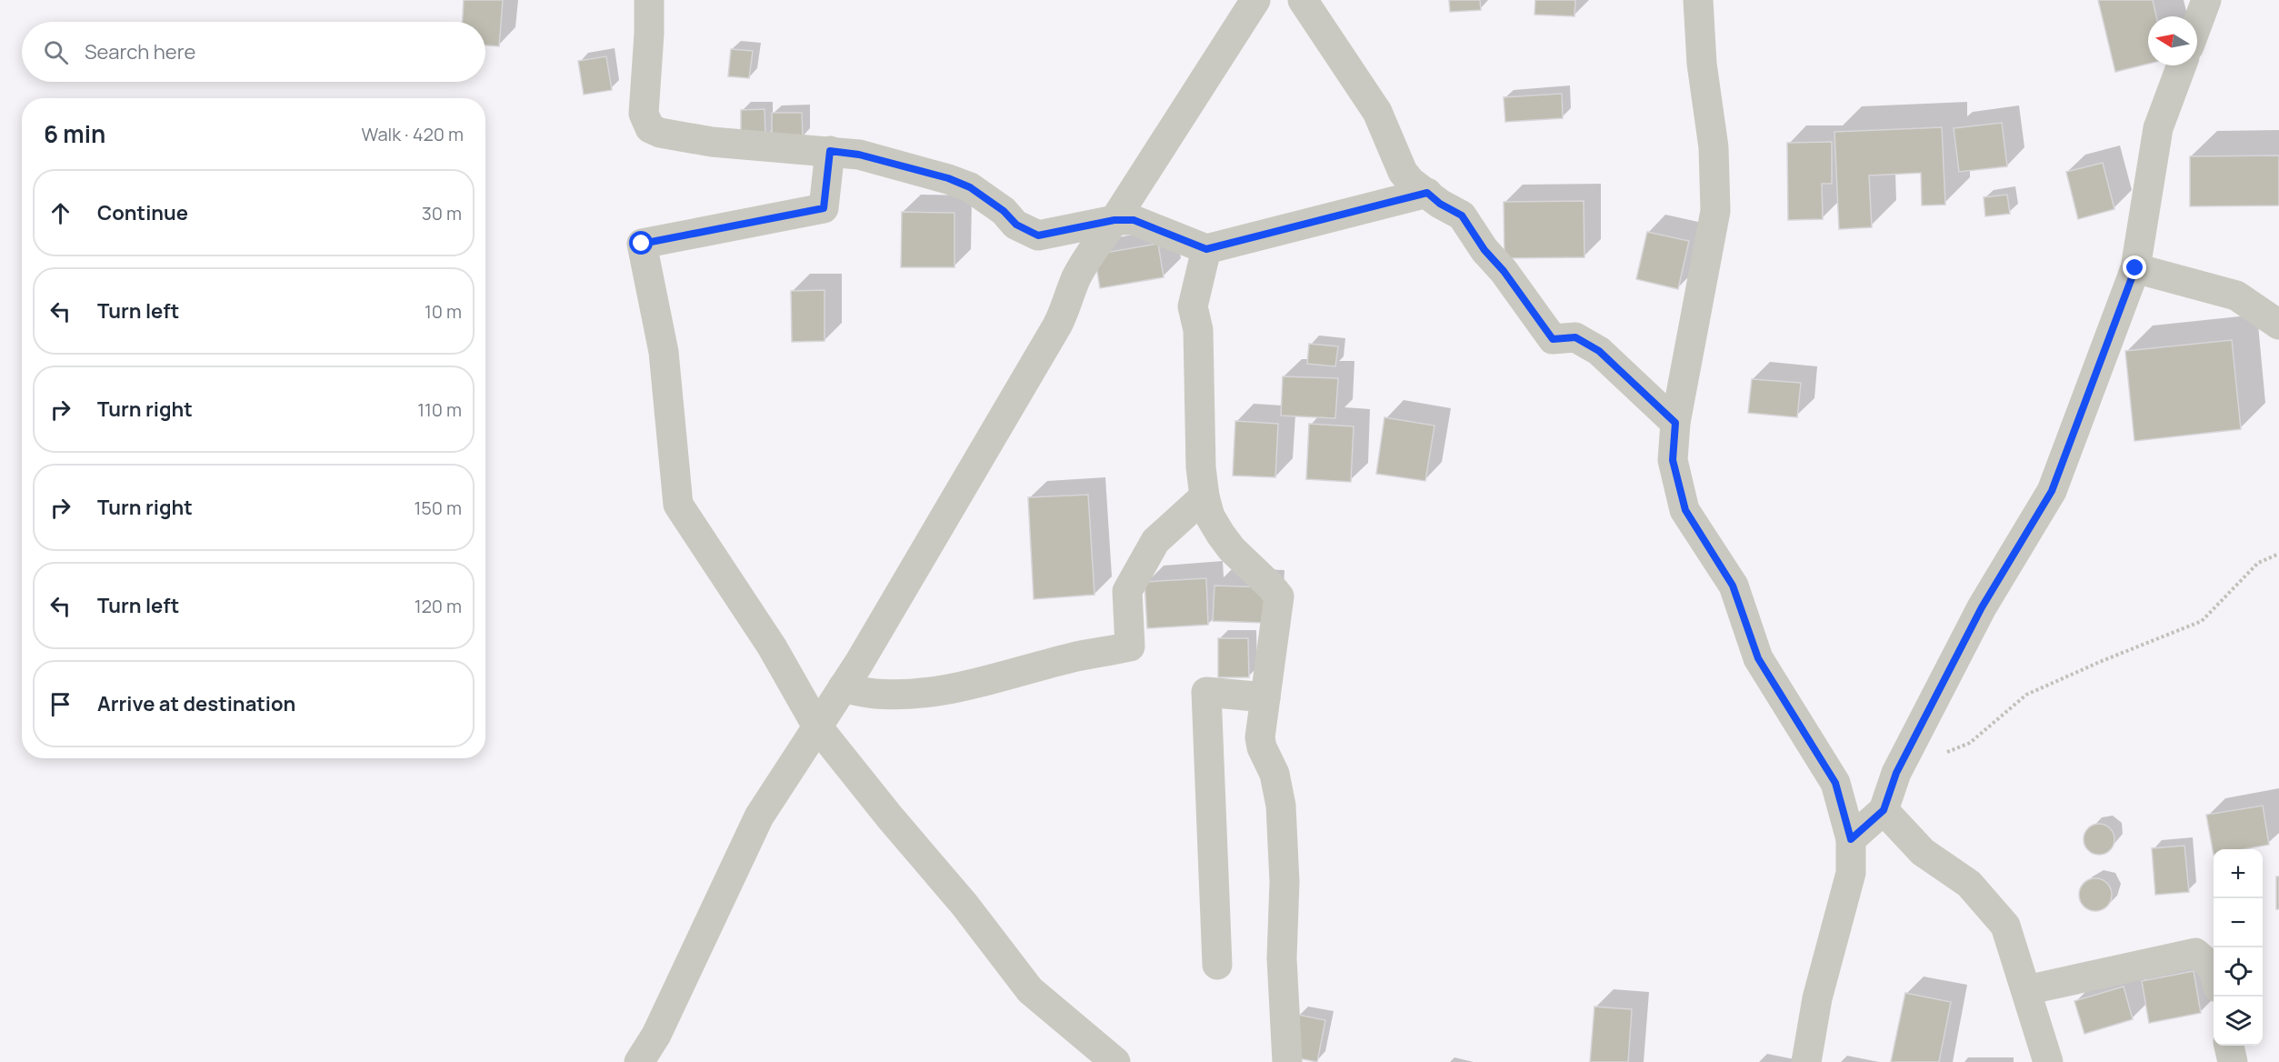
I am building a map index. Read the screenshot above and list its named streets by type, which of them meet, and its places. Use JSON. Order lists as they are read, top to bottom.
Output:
{
  "north": "left",
  "page": {
    "search": "Search here",
    "heading": ["6 min", "Walk · 420 m"],
    "list": [
      ["Continue", "30 m"],
      ["Turn left", "10 m"],
      ["Turn right", "110 m"],
      ["Turn right", "150 m"],
      ["Turn left", "120 m"],
      "Arrive at destination"
    ],
    "map_buttons": ["+", "−"]
  }
}
